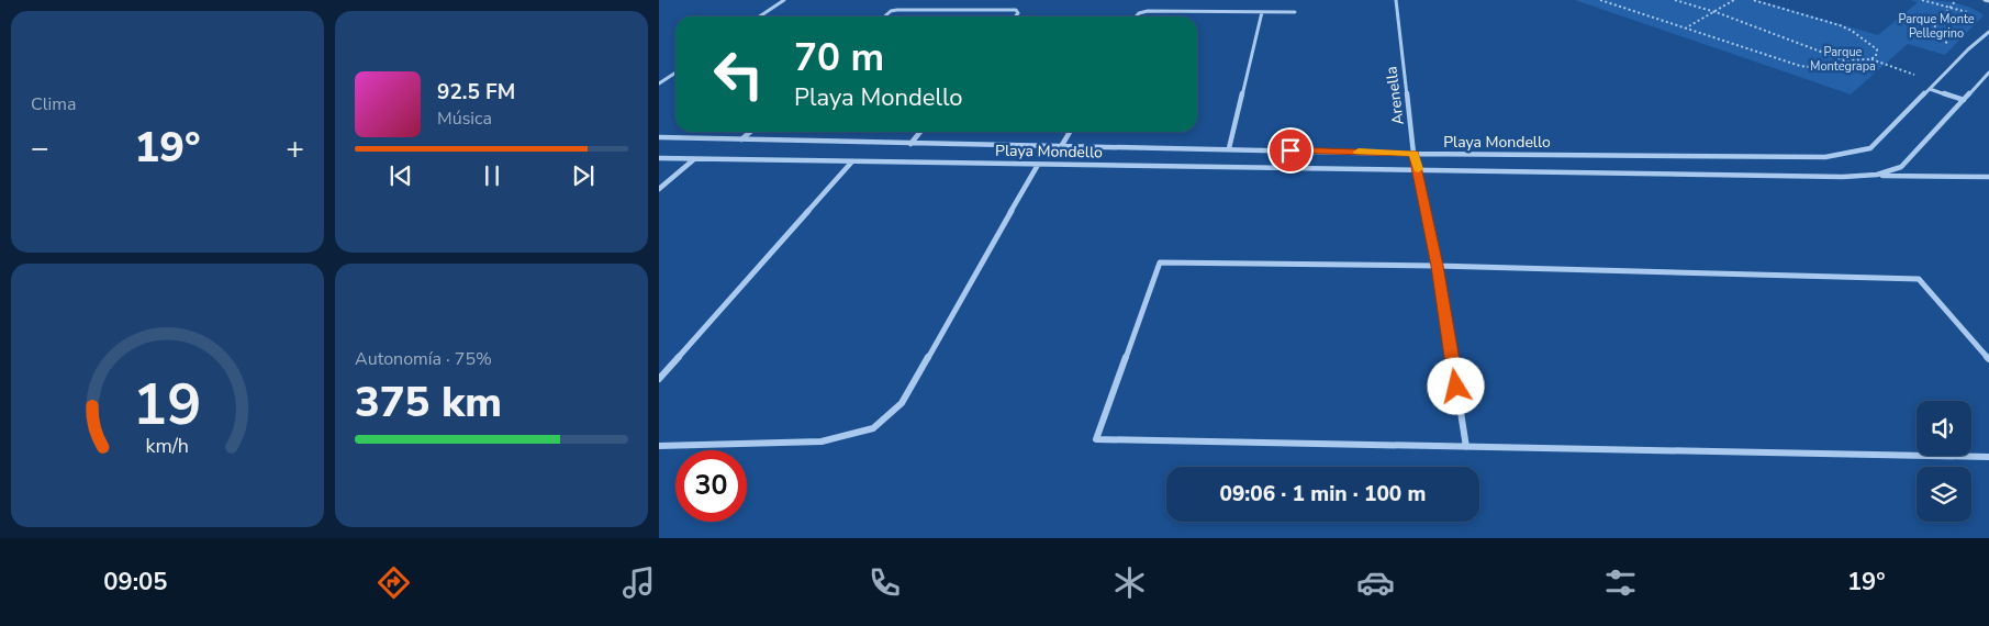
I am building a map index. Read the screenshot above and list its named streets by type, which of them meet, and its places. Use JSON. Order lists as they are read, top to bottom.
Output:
{
  "streets": {
    "street": ["Arenella", "Playa Mondello"]
  },
  "crossings": [
    ["Arenella", "Playa Mondello"]
  ],
  "parks": ["Parque Monte Pellegrino", "Parque Montegrapa"],
  "page": {
    "tile": [
      "Clima",
      ["Autonomía · 75%", "375 km"]
    ],
    "turn": ["70 m", "Playa Mondello"],
    "song": ["92.5 FM", "Música"],
    "heat": ["−", "19°", "+"],
    "limit": "30",
    "trip": "09:06 · 1 min · 100 m",
    "tabs": ["09:05", "19°"],
    "gauge": ["19", "km/h"]
  }
}
